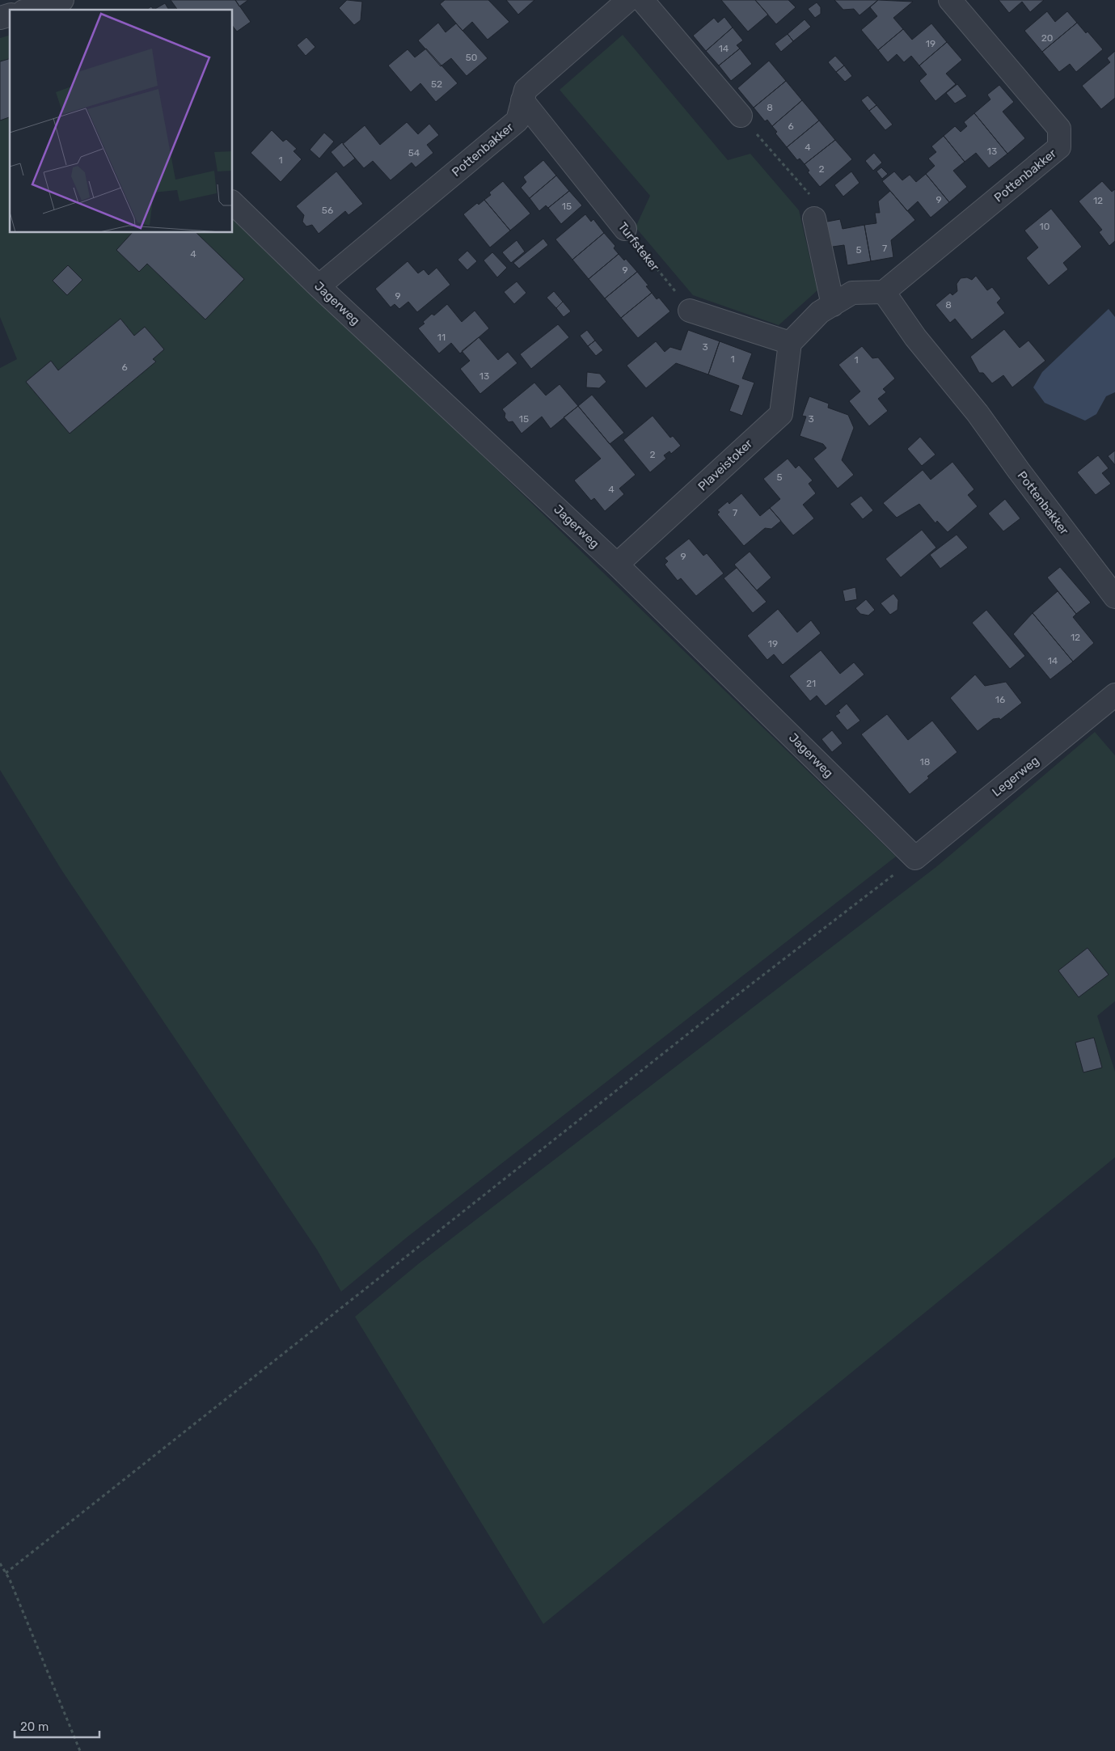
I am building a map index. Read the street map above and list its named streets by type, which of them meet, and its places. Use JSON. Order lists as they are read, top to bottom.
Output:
{
  "streets": {
    "street": [
      "Pottenbakker",
      "Turfsteker",
      "Jagerweg",
      "Plaveistoker",
      "Legerweg"
    ]
  },
  "crossings": [
    ["Pottenbakker", "Turfsteker"],
    ["Pottenbakker", "Jagerweg"],
    ["Jagerweg", "Plaveistoker"],
    ["Jagerweg", "Legerweg"]
  ],
  "house_numbers": [
    "20",
    "19",
    "14",
    "50",
    "52",
    "8",
    "6",
    "4",
    "13",
    "54",
    "1",
    "2",
    "9",
    "12",
    "15",
    "56",
    "10",
    "7",
    "5",
    "4",
    "9",
    "9",
    "8",
    "11",
    "3",
    "1",
    "1",
    "6",
    "13",
    "15",
    "3",
    "2",
    "5",
    "4",
    "7",
    "9",
    "12",
    "19",
    "14",
    "21",
    "16",
    "18"
  ],
  "scale_bar": "20 m"
}
